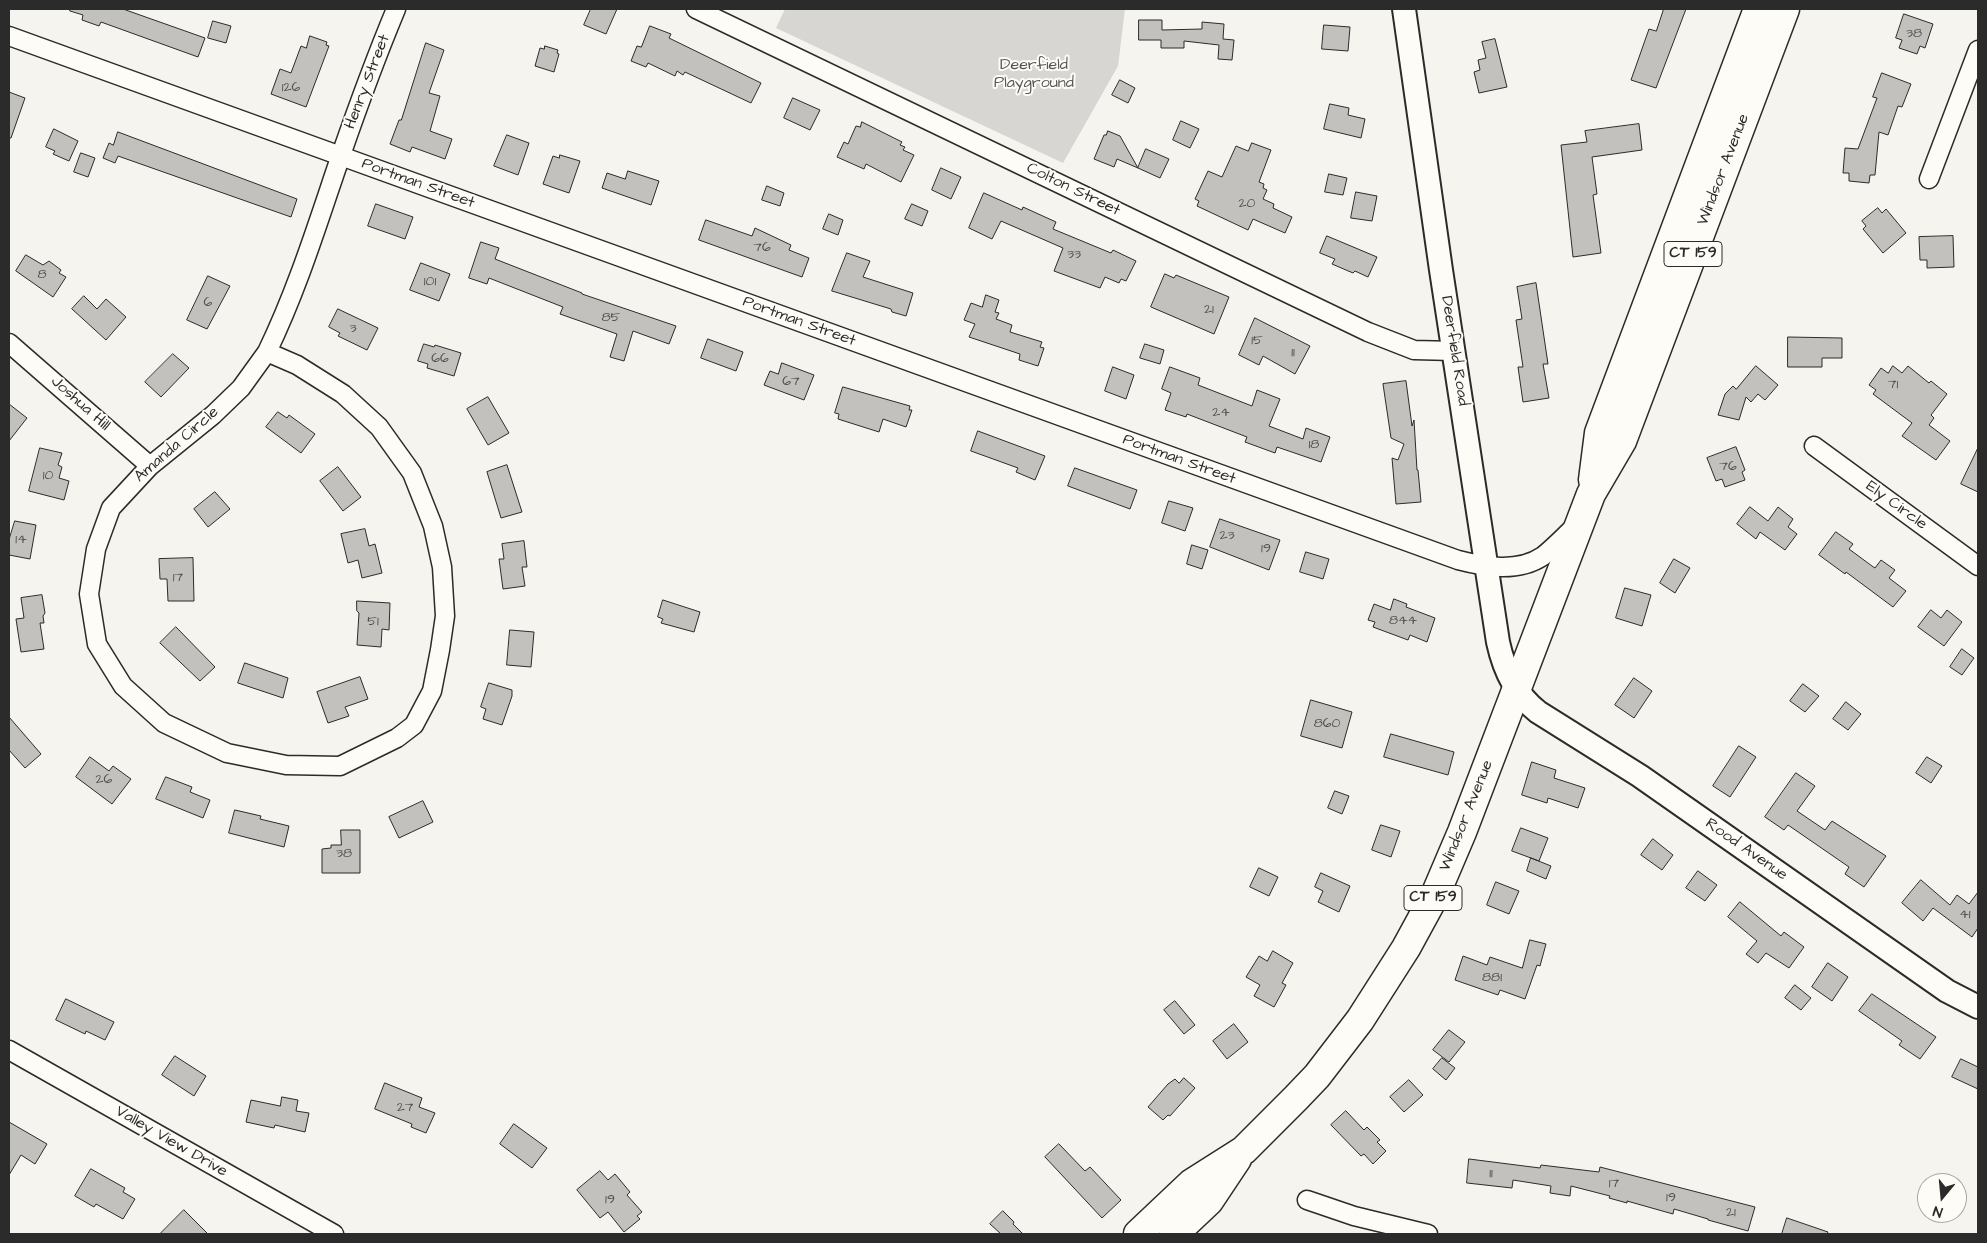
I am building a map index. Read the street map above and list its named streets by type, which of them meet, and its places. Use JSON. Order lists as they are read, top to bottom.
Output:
{
  "streets": {
    "main road": ["Windsor Avenue", "CT 159"],
    "street": [
      "Henry Street",
      "Portman Street",
      "Colton Street",
      "Deerfield Road",
      "Joshua Hill",
      "Amanda Circle",
      "Ely Circle",
      "Rood Avenue",
      "Valley View Drive"
    ]
  },
  "crossings": [
    ["Henry Street", "Portman Street"],
    ["Henry Street", "Amanda Circle"],
    ["Windsor Avenue", "Portman Street"],
    ["Windsor Avenue", "Deerfield Road"],
    ["Windsor Avenue", "Rood Avenue"],
    ["Portman Street", "Deerfield Road"],
    ["Portman Street", "Amanda Circle"],
    ["Colton Street", "Deerfield Road"],
    ["Deerfield Road", "Rood Avenue"],
    ["Joshua Hill", "Amanda Circle"]
  ],
  "parks": ["Deerfield Playground"],
  "house_numbers": [
    "38",
    "126",
    "20",
    "76",
    "33",
    "8",
    "101",
    "6",
    "21",
    "85",
    "3",
    "15",
    "11",
    "66",
    "67",
    "71",
    "24",
    "18",
    "76",
    "10",
    "23",
    "14",
    "19",
    "17",
    "844",
    "51",
    "860",
    "26",
    "38",
    "41",
    "881",
    "27",
    "11",
    "17",
    "19",
    "19",
    "21"
  ],
  "north": "bottom"
}
